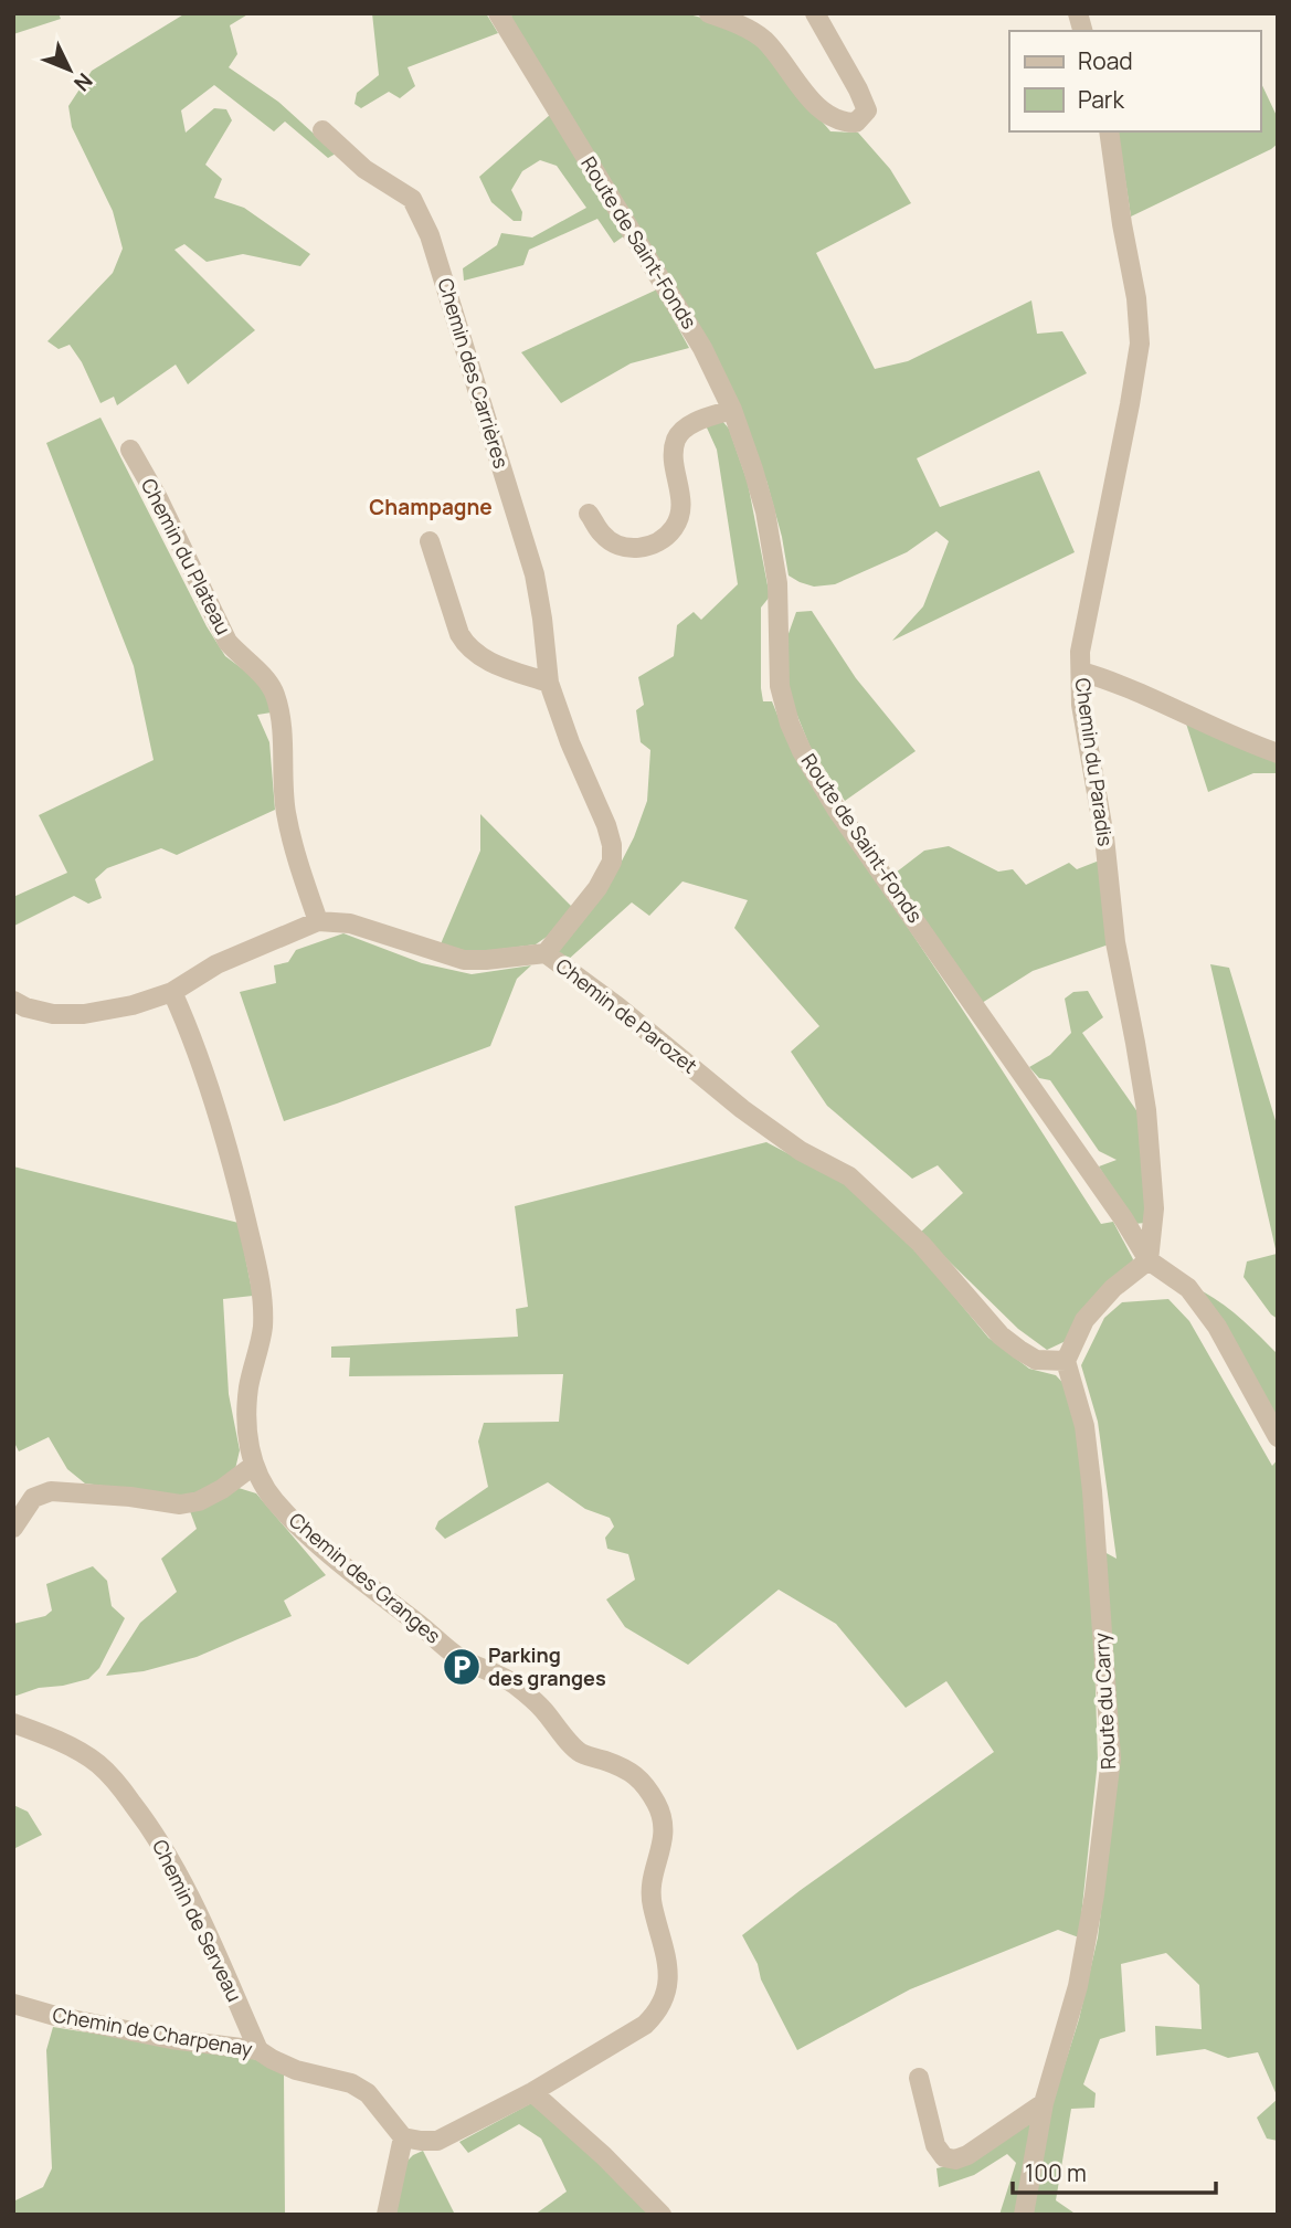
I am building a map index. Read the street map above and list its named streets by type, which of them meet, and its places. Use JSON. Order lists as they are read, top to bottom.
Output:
{
  "streets": {
    "street": [
      "Route de Saint-Fonds",
      "Chemin des Carrières",
      "Chemin du Plateau",
      "Chemin du Paradis",
      "Chemin de Parozet",
      "Chemin des Granges",
      "Route du Carry",
      "Chemin de Serveau",
      "Chemin de Charpenay"
    ]
  },
  "crossings": [
    ["Route de Saint-Fonds", "Chemin du Paradis"],
    ["Chemin des Carrières", "Chemin de Parozet"],
    ["Chemin du Plateau", "Chemin de Parozet"],
    ["Chemin de Parozet", "Chemin des Granges"],
    ["Chemin de Parozet", "Route du Carry"],
    ["Chemin des Granges", "Chemin de Charpenay"],
    ["Chemin de Serveau", "Chemin de Charpenay"]
  ],
  "districts": ["Champagne"],
  "places": {
    "parking": ["Parking des granges"]
  },
  "legend": ["Road", "Park"],
  "scale_bar": "100 m",
  "north": "bottom right"
}
